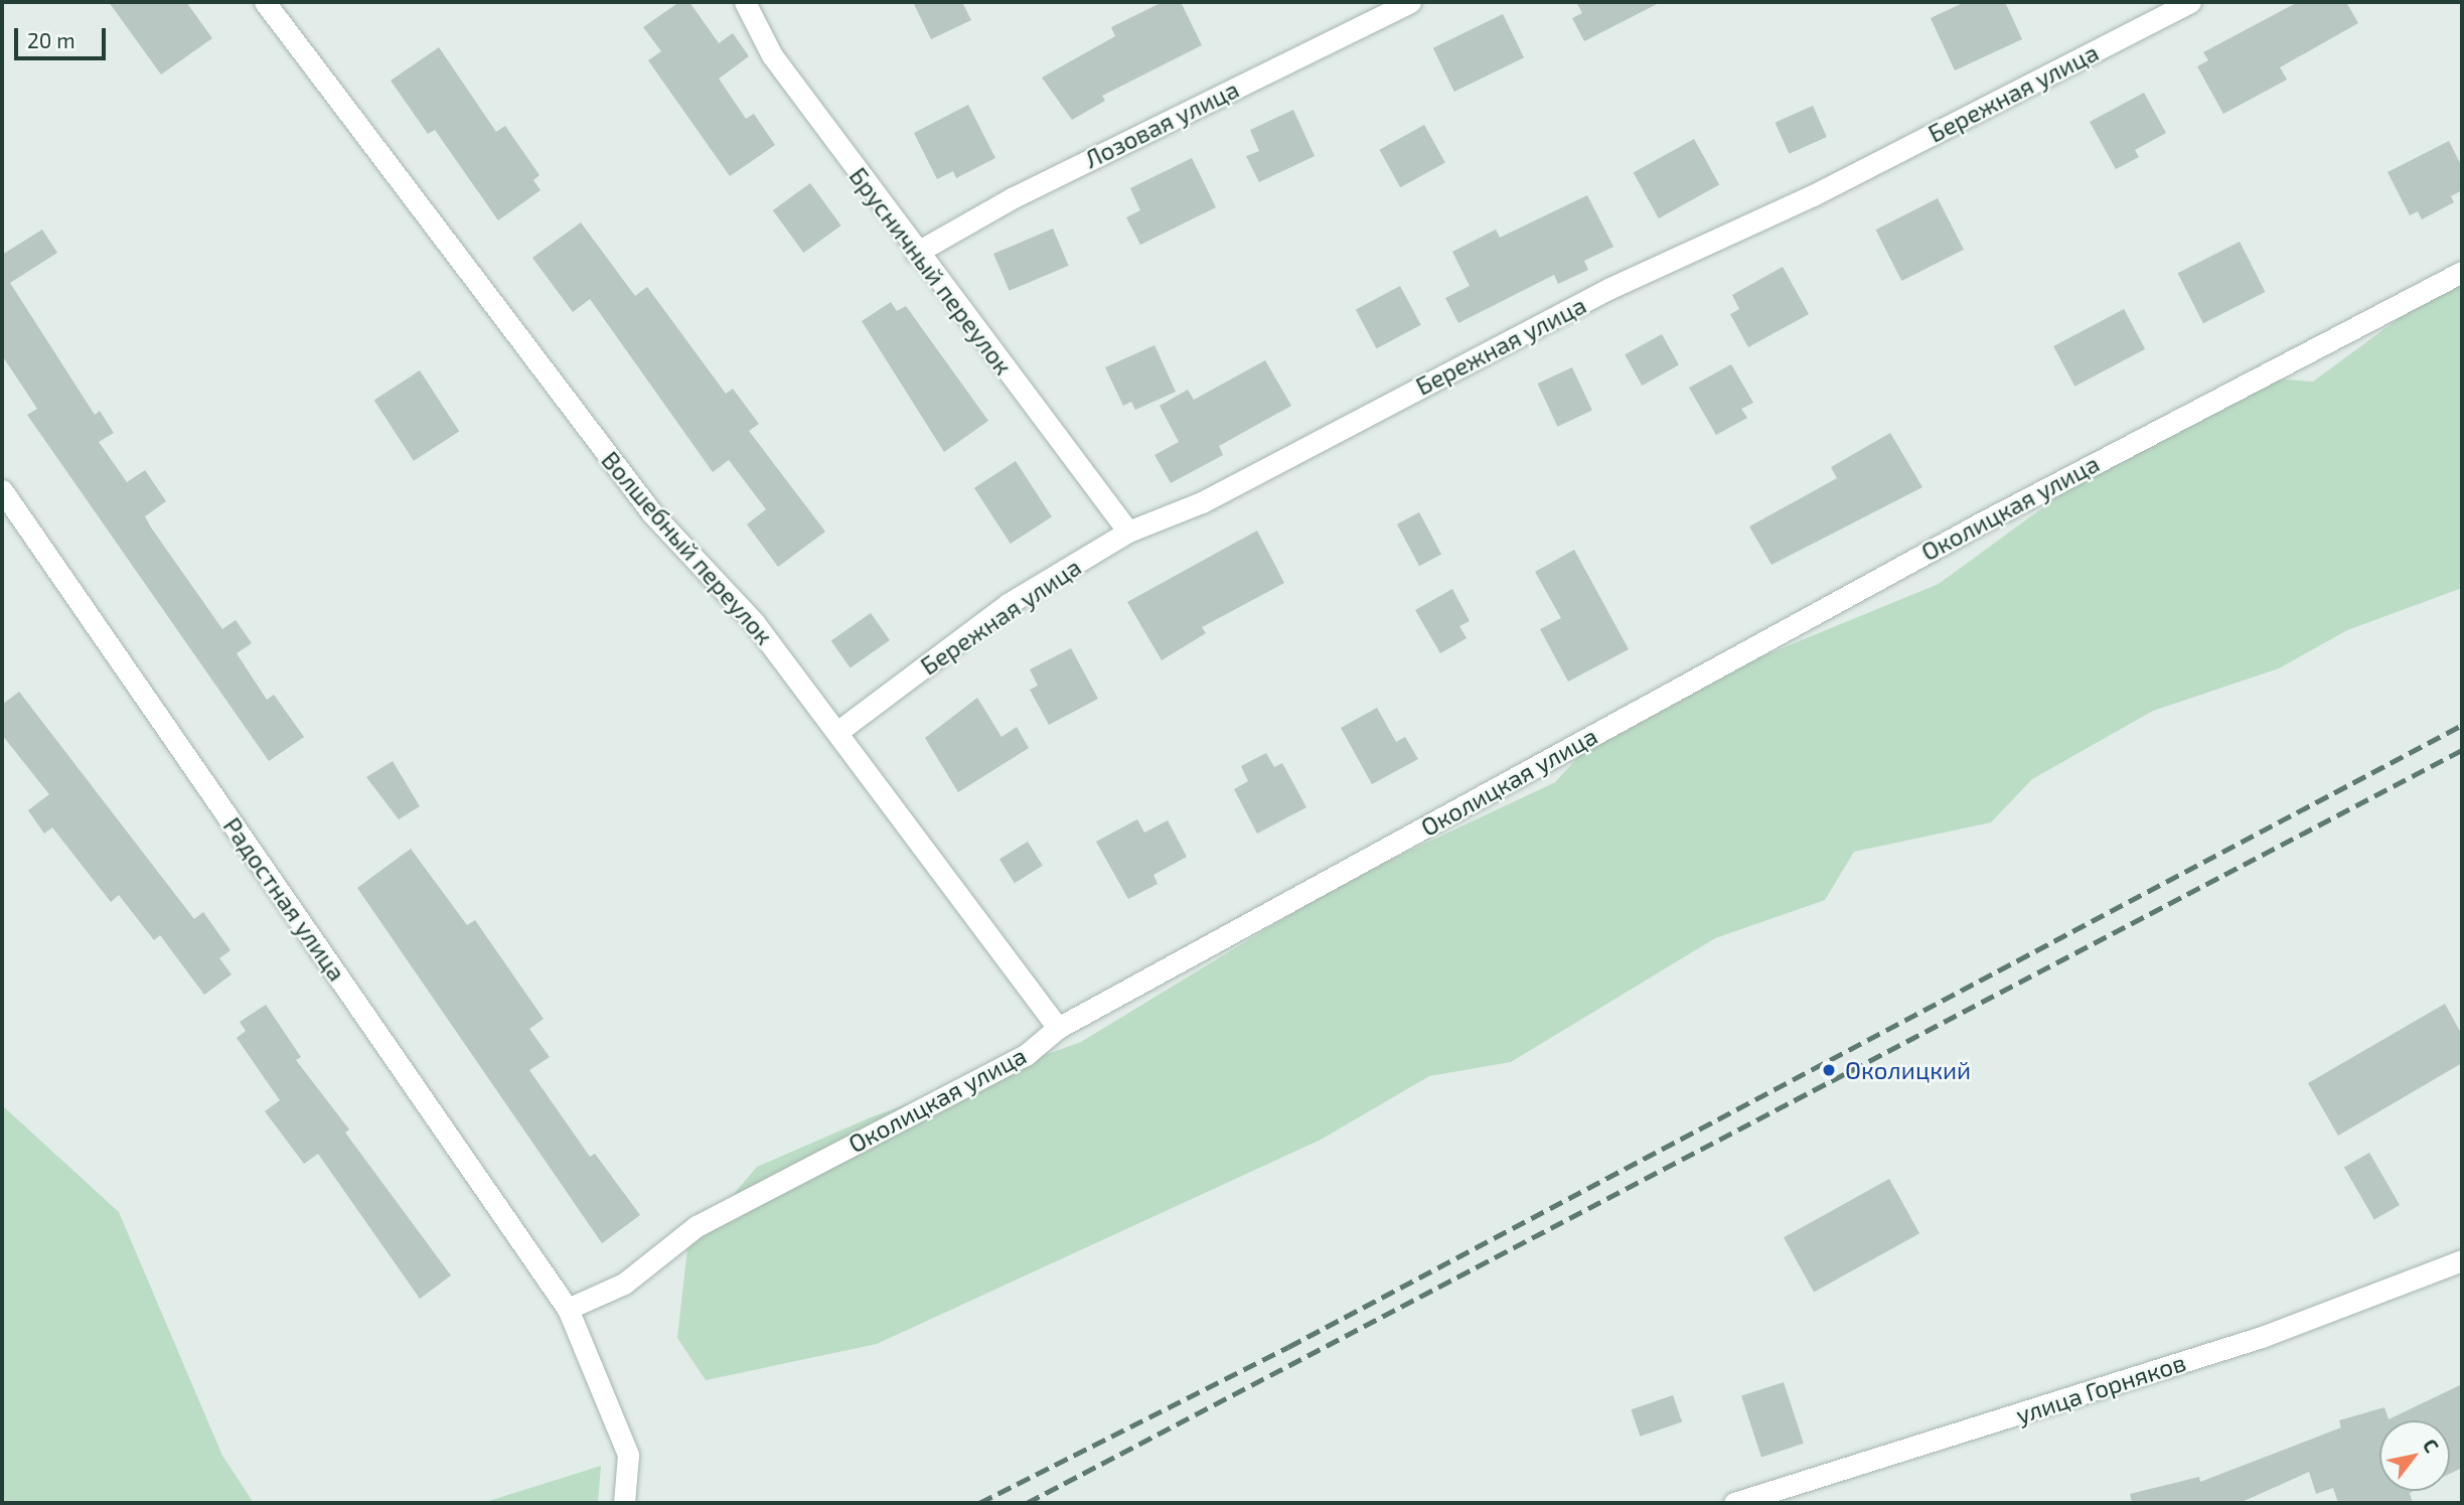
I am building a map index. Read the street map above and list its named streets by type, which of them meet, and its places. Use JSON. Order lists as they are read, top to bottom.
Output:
{
  "streets": {
    "street": [
      "Бережная улица",
      "Лозовая улица",
      "Брусничный переулок",
      "Околицкая улица",
      "Волшебный переулок",
      "Радостная улица",
      "улица Горняков"
    ]
  },
  "crossings": [
    ["Бережная улица", "Брусничный переулок"],
    ["Бережная улица", "Волшебный переулок"],
    ["Лозовая улица", "Брусничный переулок"],
    ["Околицкая улица", "Волшебный переулок"],
    ["Околицкая улица", "Радостная улица"]
  ],
  "places": ["Околицкий"],
  "scale_bar": "20 m",
  "north": "top right"
}
